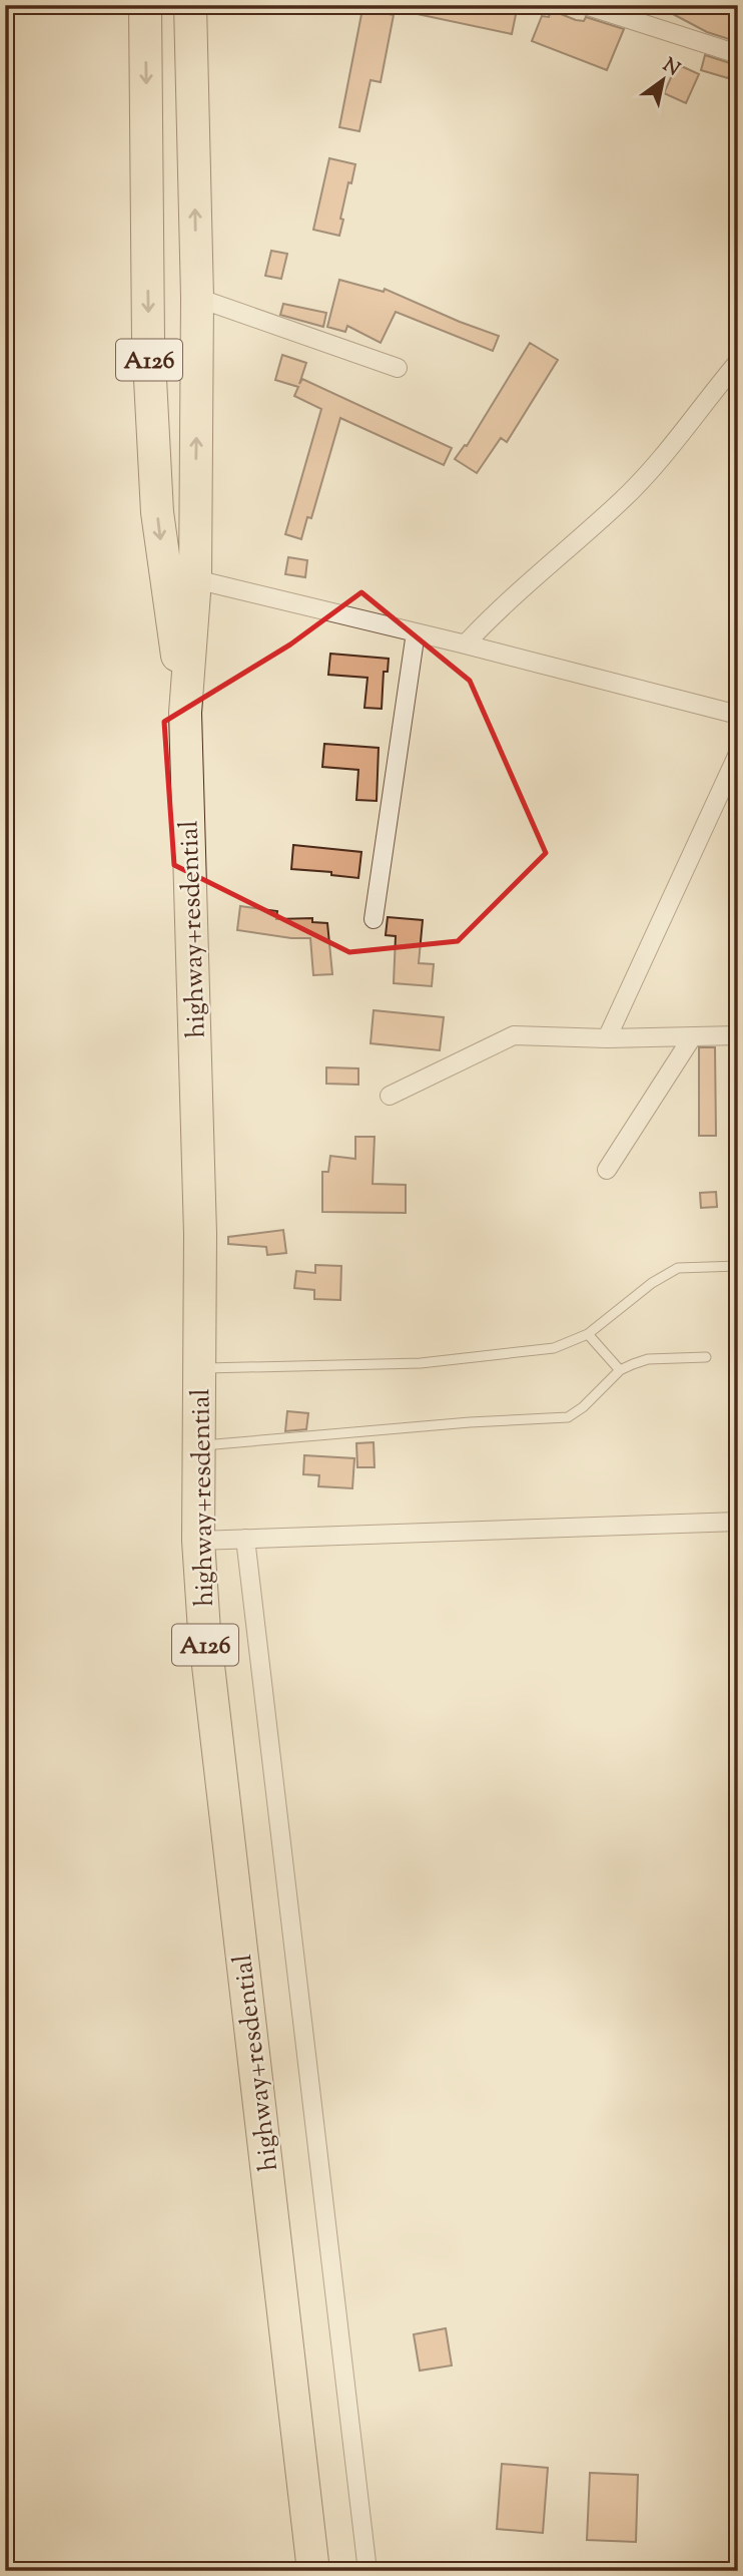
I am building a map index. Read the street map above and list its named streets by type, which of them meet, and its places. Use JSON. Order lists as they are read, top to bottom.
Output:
{
  "streets": {
    "highway": ["A126", "highway+resdential"]
  },
  "crossings": [
    ["A126", "highway+resdential"]
  ],
  "north": "top right"
}
